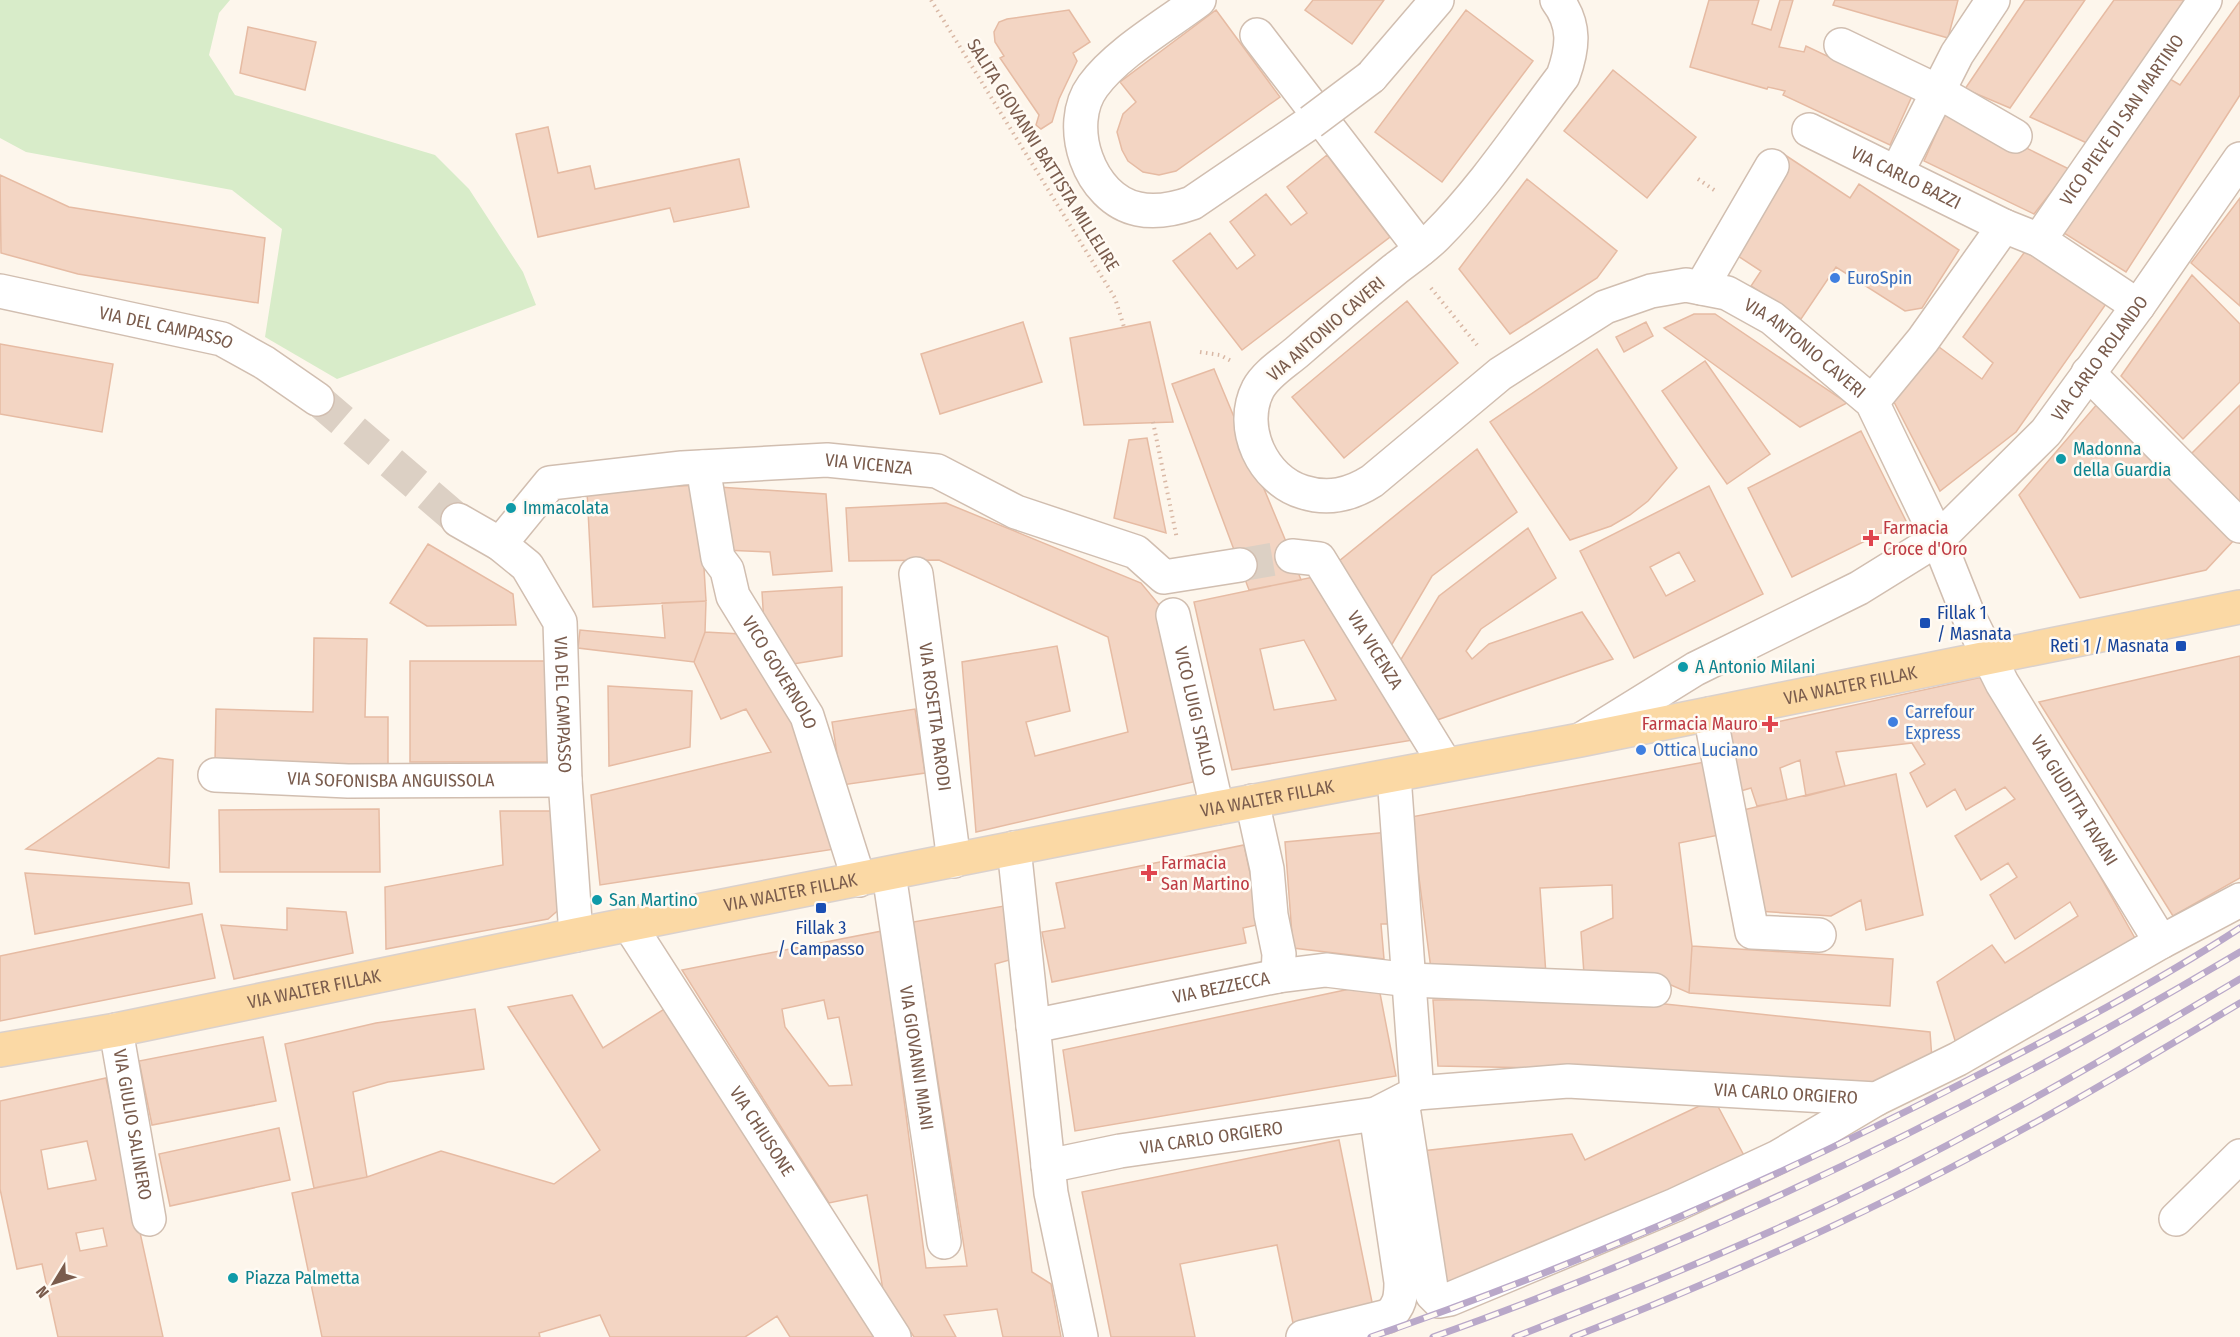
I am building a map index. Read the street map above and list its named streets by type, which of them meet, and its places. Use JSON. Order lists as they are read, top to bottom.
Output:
{
  "streets": {
    "main road": ["VIA WALTER FILLAK"],
    "street": [
      "VICO PIEVE DI SAN MARTINO",
      "VIA CARLO BAZZI",
      "VIA ANTONIO CAVERI",
      "VIA DEL CAMPASSO",
      "VIA CARLO ROLANDO",
      "VIA VICENZA",
      "VICO GOVERNOLO",
      "VICO LUIGI STALLO",
      "VIA ROSETTA PARODI",
      "VIA SOFONISBA ANGUISSOLA",
      "VIA GIUDITTA TAVANI",
      "VIA BEZZECCA",
      "VIA GIOVANNI MIANI",
      "VIA CARLO ORGIERO",
      "VIA GIULIO SALINERO",
      "VIA CHIUSONE"
    ],
    "path": ["SALITA GIOVANNI BATTISTA MILLELIRE"]
  },
  "crossings": [
    ["VICO PIEVE DI SAN MARTINO", "VIA CARLO BAZZI"],
    ["VIA CARLO BAZZI", "VIA ANTONIO CAVERI"],
    ["VIA CARLO BAZZI", "VIA CARLO ROLANDO"],
    ["VIA ANTONIO CAVERI", "VIA CARLO ROLANDO"],
    ["VIA ANTONIO CAVERI", "VIA WALTER FILLAK"],
    ["VIA ANTONIO CAVERI", "VIA GIUDITTA TAVANI"],
    ["VIA DEL CAMPASSO", "VIA VICENZA"],
    ["VIA DEL CAMPASSO", "VIA WALTER FILLAK"],
    ["VIA DEL CAMPASSO", "VIA SOFONISBA ANGUISSOLA"],
    ["VIA CARLO ROLANDO", "VIA WALTER FILLAK"],
    ["VIA VICENZA", "VICO GOVERNOLO"],
    ["VIA VICENZA", "VIA WALTER FILLAK"],
    ["VICO GOVERNOLO", "VIA WALTER FILLAK"],
    ["VICO GOVERNOLO", "VIA GIOVANNI MIANI"],
    ["VIA WALTER FILLAK", "VICO LUIGI STALLO"],
    ["VIA WALTER FILLAK", "VIA ROSETTA PARODI"],
    ["VIA WALTER FILLAK", "VIA GIUDITTA TAVANI"],
    ["VIA WALTER FILLAK", "VIA GIOVANNI MIANI"],
    ["VIA WALTER FILLAK", "VIA GIULIO SALINERO"],
    ["VIA WALTER FILLAK", "VIA CHIUSONE"],
    ["VIA GIUDITTA TAVANI", "VIA CARLO ORGIERO"]
  ],
  "places": {
    "other": [
      "EuroSpin",
      "Madonna della Guardia",
      "Immacolata",
      "A Antonio Milani",
      "Carrefour Express",
      "Ottica Luciano",
      "San Martino",
      "Piazza Palmetta"
    ],
    "health": ["Farmacia Croce d'Oro", "Farmacia Mauro", "Farmacia San Martino"],
    "transit": ["Fillak 1 / Masnata", "Reti 1 / Masnata", "Fillak 3 / Campasso"]
  },
  "north": "bottom left"
}
